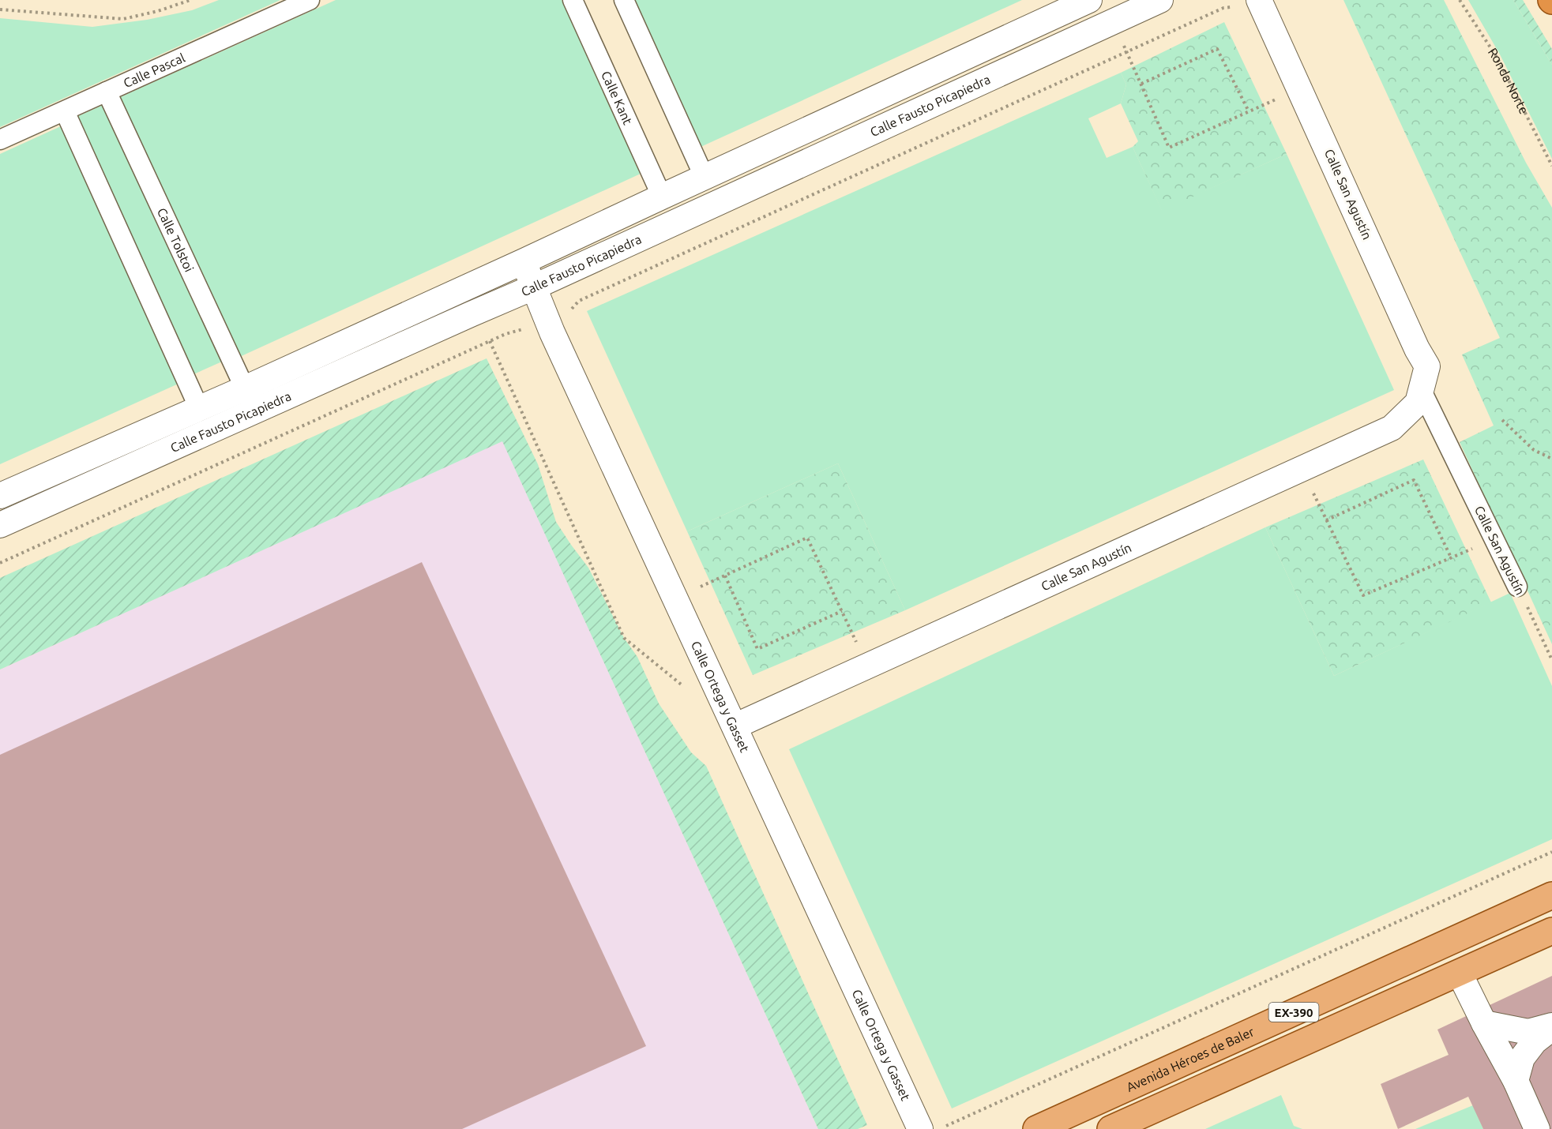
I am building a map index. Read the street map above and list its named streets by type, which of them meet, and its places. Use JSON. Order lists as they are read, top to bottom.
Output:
{
  "streets": {
    "main road": ["EX-390", "Avenida Héroes de Baler"],
    "street": [
      "Calle Pascal",
      "Calle Kant",
      "Calle Fausto Picapiedra",
      "Calle San Agustín",
      "Calle Tolstoi",
      "Calle Ortega y Gasset"
    ],
    "path": ["Ronda Norte"]
  },
  "crossings": [
    ["Calle Pascal", "Calle Tolstoi"],
    ["Calle Kant", "Calle Fausto Picapiedra"],
    ["Calle Fausto Picapiedra", "Calle Tolstoi"],
    ["Calle Fausto Picapiedra", "Calle Ortega y Gasset"],
    ["Calle San Agustín", "Calle Ortega y Gasset"]
  ]
}
